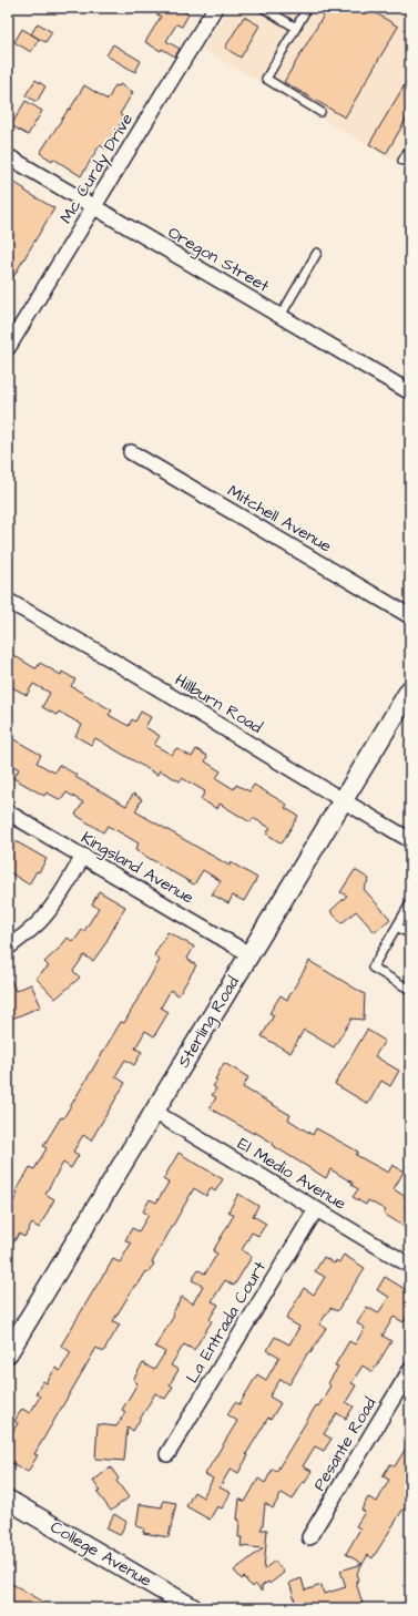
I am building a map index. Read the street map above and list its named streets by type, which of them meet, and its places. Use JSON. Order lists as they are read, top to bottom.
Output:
{
  "streets": {
    "street": [
      "Mc Curdy Drive",
      "Oregon Street",
      "Mitchell Avenue",
      "Hillburn Road",
      "Kingsland Avenue",
      "Sterling Road",
      "El Medio Avenue",
      "La Entrada Court",
      "Pesante Road",
      "College Avenue"
    ]
  },
  "crossings": [
    ["Mc Curdy Drive", "Oregon Street"],
    ["Hillburn Road", "Sterling Road"],
    ["Kingsland Avenue", "Sterling Road"],
    ["Sterling Road", "El Medio Avenue"],
    ["El Medio Avenue", "La Entrada Court"]
  ]
}
